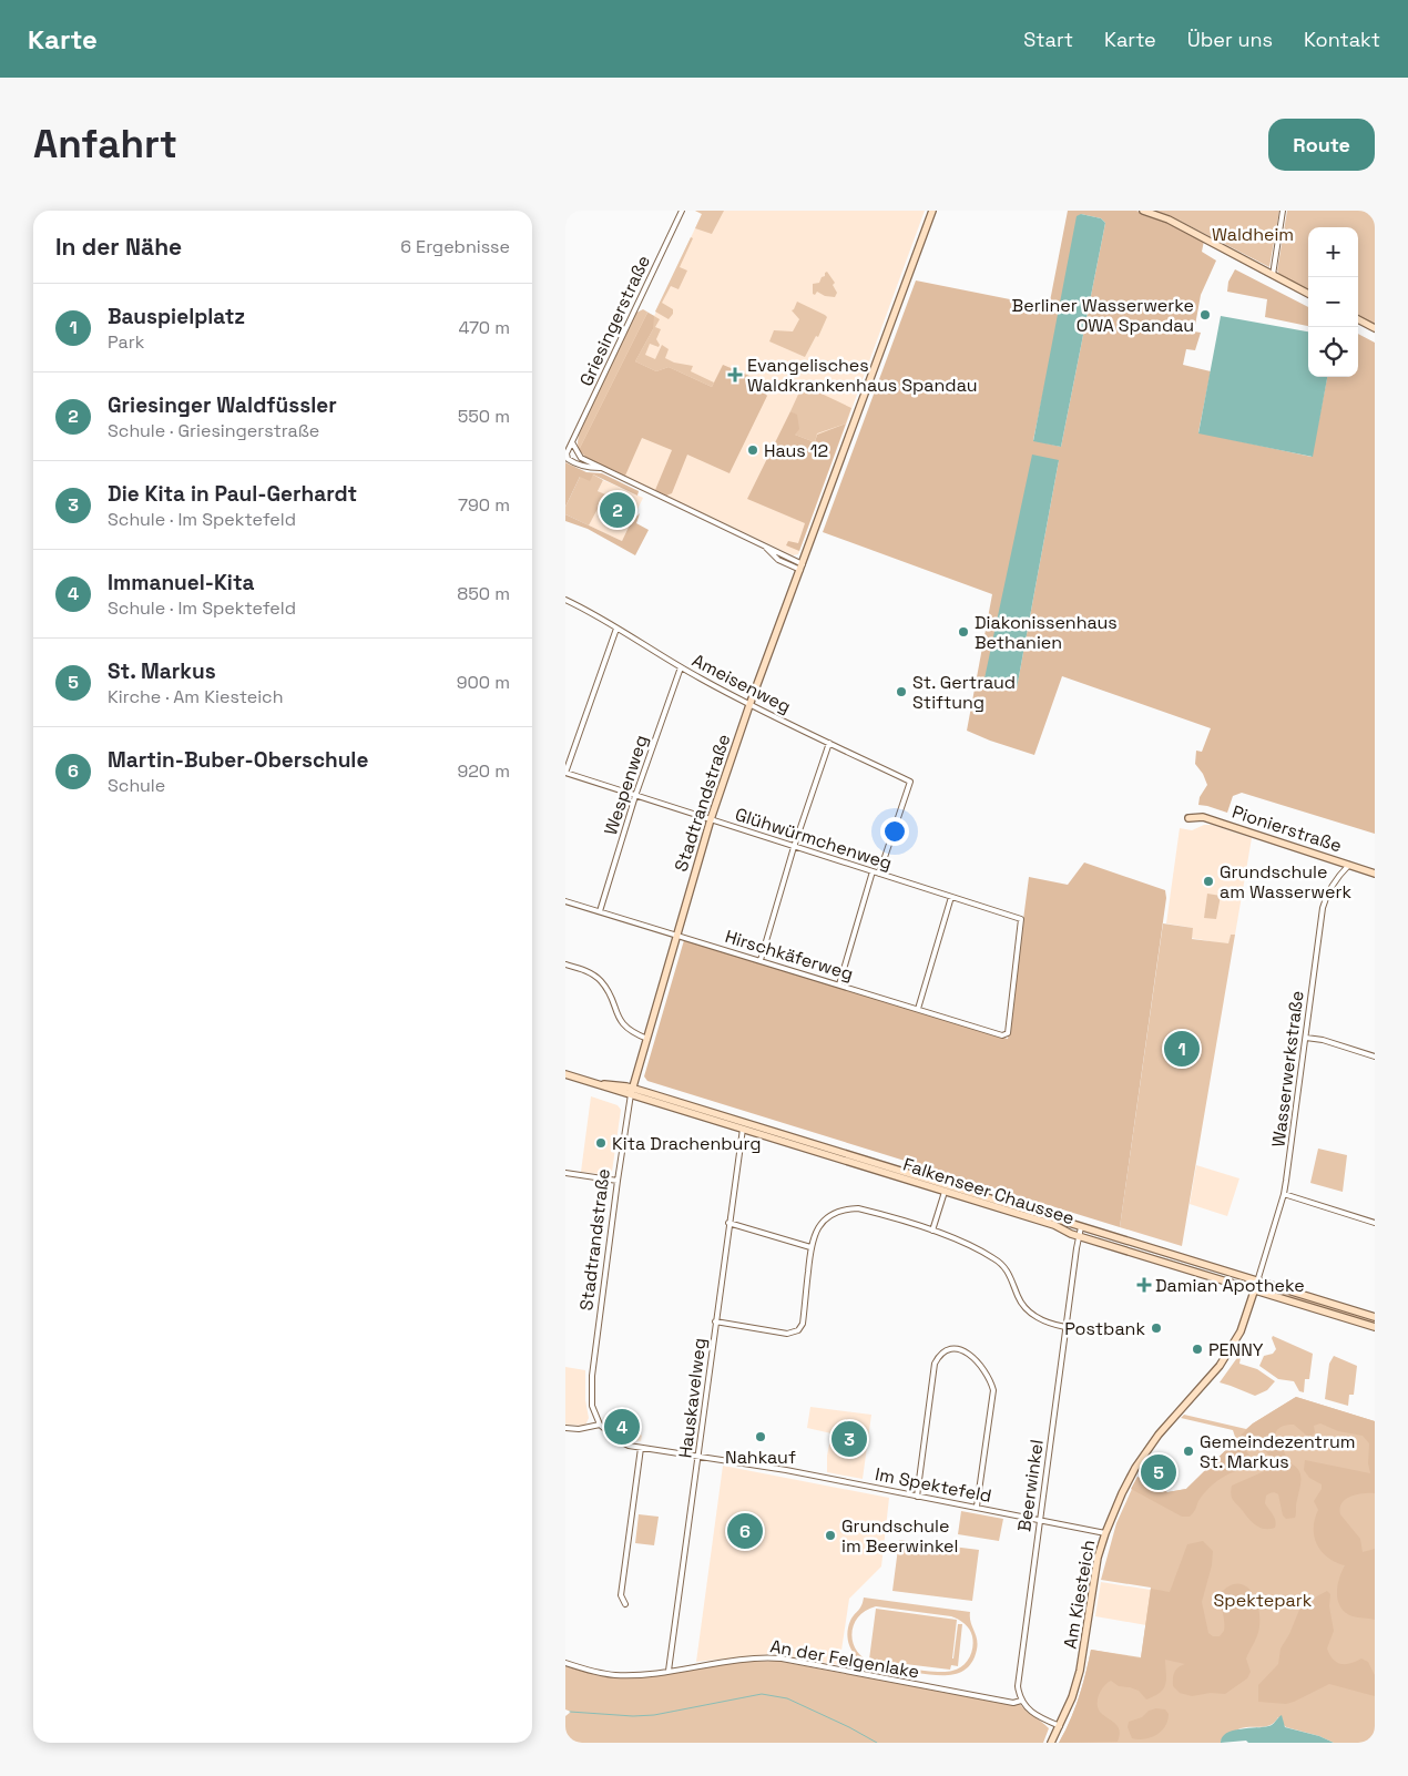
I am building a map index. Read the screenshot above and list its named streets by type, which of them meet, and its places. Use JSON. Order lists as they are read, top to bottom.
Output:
{
  "streets": {
    "street": [
      "Griesingerstraße",
      "Ameisenweg",
      "Wespenweg",
      "Stadtrandstraße",
      "Pionierstraße",
      "Glühwürmchenweg",
      "Hirschkäferweg",
      "Wasserwerkstraße",
      "Falkenseer Chaussee",
      "Hauskavelweg",
      "Im Spektefeld",
      "Beerwinkel",
      "Am Kiesteich",
      "An der Felgenlake"
    ]
  },
  "crossings": [
    ["Ameisenweg", "Wespenweg"],
    ["Ameisenweg", "Stadtrandstraße"],
    ["Ameisenweg", "Glühwürmchenweg"],
    ["Wespenweg", "Glühwürmchenweg"],
    ["Wespenweg", "Hirschkäferweg"],
    ["Stadtrandstraße", "Glühwürmchenweg"],
    ["Stadtrandstraße", "Hirschkäferweg"],
    ["Stadtrandstraße", "Falkenseer Chaussee"],
    ["Stadtrandstraße", "Im Spektefeld"],
    ["Pionierstraße", "Wasserwerkstraße"],
    ["Glühwürmchenweg", "Hirschkäferweg"],
    ["Wasserwerkstraße", "Falkenseer Chaussee"],
    ["Wasserwerkstraße", "Am Kiesteich"],
    ["Falkenseer Chaussee", "Hauskavelweg"],
    ["Falkenseer Chaussee", "Beerwinkel"],
    ["Falkenseer Chaussee", "Am Kiesteich"],
    ["Hauskavelweg", "Im Spektefeld"],
    ["Hauskavelweg", "An der Felgenlake"],
    ["Im Spektefeld", "Beerwinkel"],
    ["Im Spektefeld", "Am Kiesteich"],
    ["Beerwinkel", "An der Felgenlake"]
  ],
  "parks": ["Waldheim", "Spektepark"],
  "places": {
    "other": [
      "Berliner Wasserwerke OWA Spandau",
      "Haus 12",
      "Diakonissenhaus Bethanien",
      "St. Gertraud Stiftung",
      "Grundschule am Wasserwerk",
      "Kita Drachenburg",
      "Postbank",
      "PENNY",
      "Nahkauf",
      "Gemeindezentrum St. Markus",
      "Grundschule im Beerwinkel"
    ],
    "health": ["Evangelisches Waldkrankenhaus Spandau", "Damian Apotheke"]
  },
  "page": {
    "header": "Karte",
    "nav": [
      "Start",
      "Karte",
      "Über uns",
      "Kontakt"
    ],
    "buttons": "Route",
    "title": "Anfahrt",
    "heading": ["In der Nähe", "6 Ergebnisse"],
    "map_buttons": ["+", "−"],
    "list": [
      {
        "mark": "1",
        "name": "Bauspielplatz",
        "note": "Park",
        "value": "470 m"
      },
      {
        "mark": "2",
        "name": "Griesinger Waldfüssler",
        "note": "Schule · Griesingerstraße",
        "value": "550 m"
      },
      {
        "mark": "3",
        "name": "Die Kita in Paul-Gerhardt",
        "note": "Schule · Im Spektefeld",
        "value": "790 m"
      },
      {
        "mark": "4",
        "name": "Immanuel-Kita",
        "note": "Schule · Im Spektefeld",
        "value": "850 m"
      },
      {
        "mark": "5",
        "name": "St. Markus",
        "note": "Kirche · Am Kiesteich",
        "value": "900 m"
      },
      {
        "mark": "6",
        "name": "Martin-Buber-Oberschule",
        "note": "Schule",
        "value": "920 m"
      }
    ],
    "pins": [
      "2",
      "1",
      "4",
      "3",
      "5",
      "6"
    ]
  }
}
